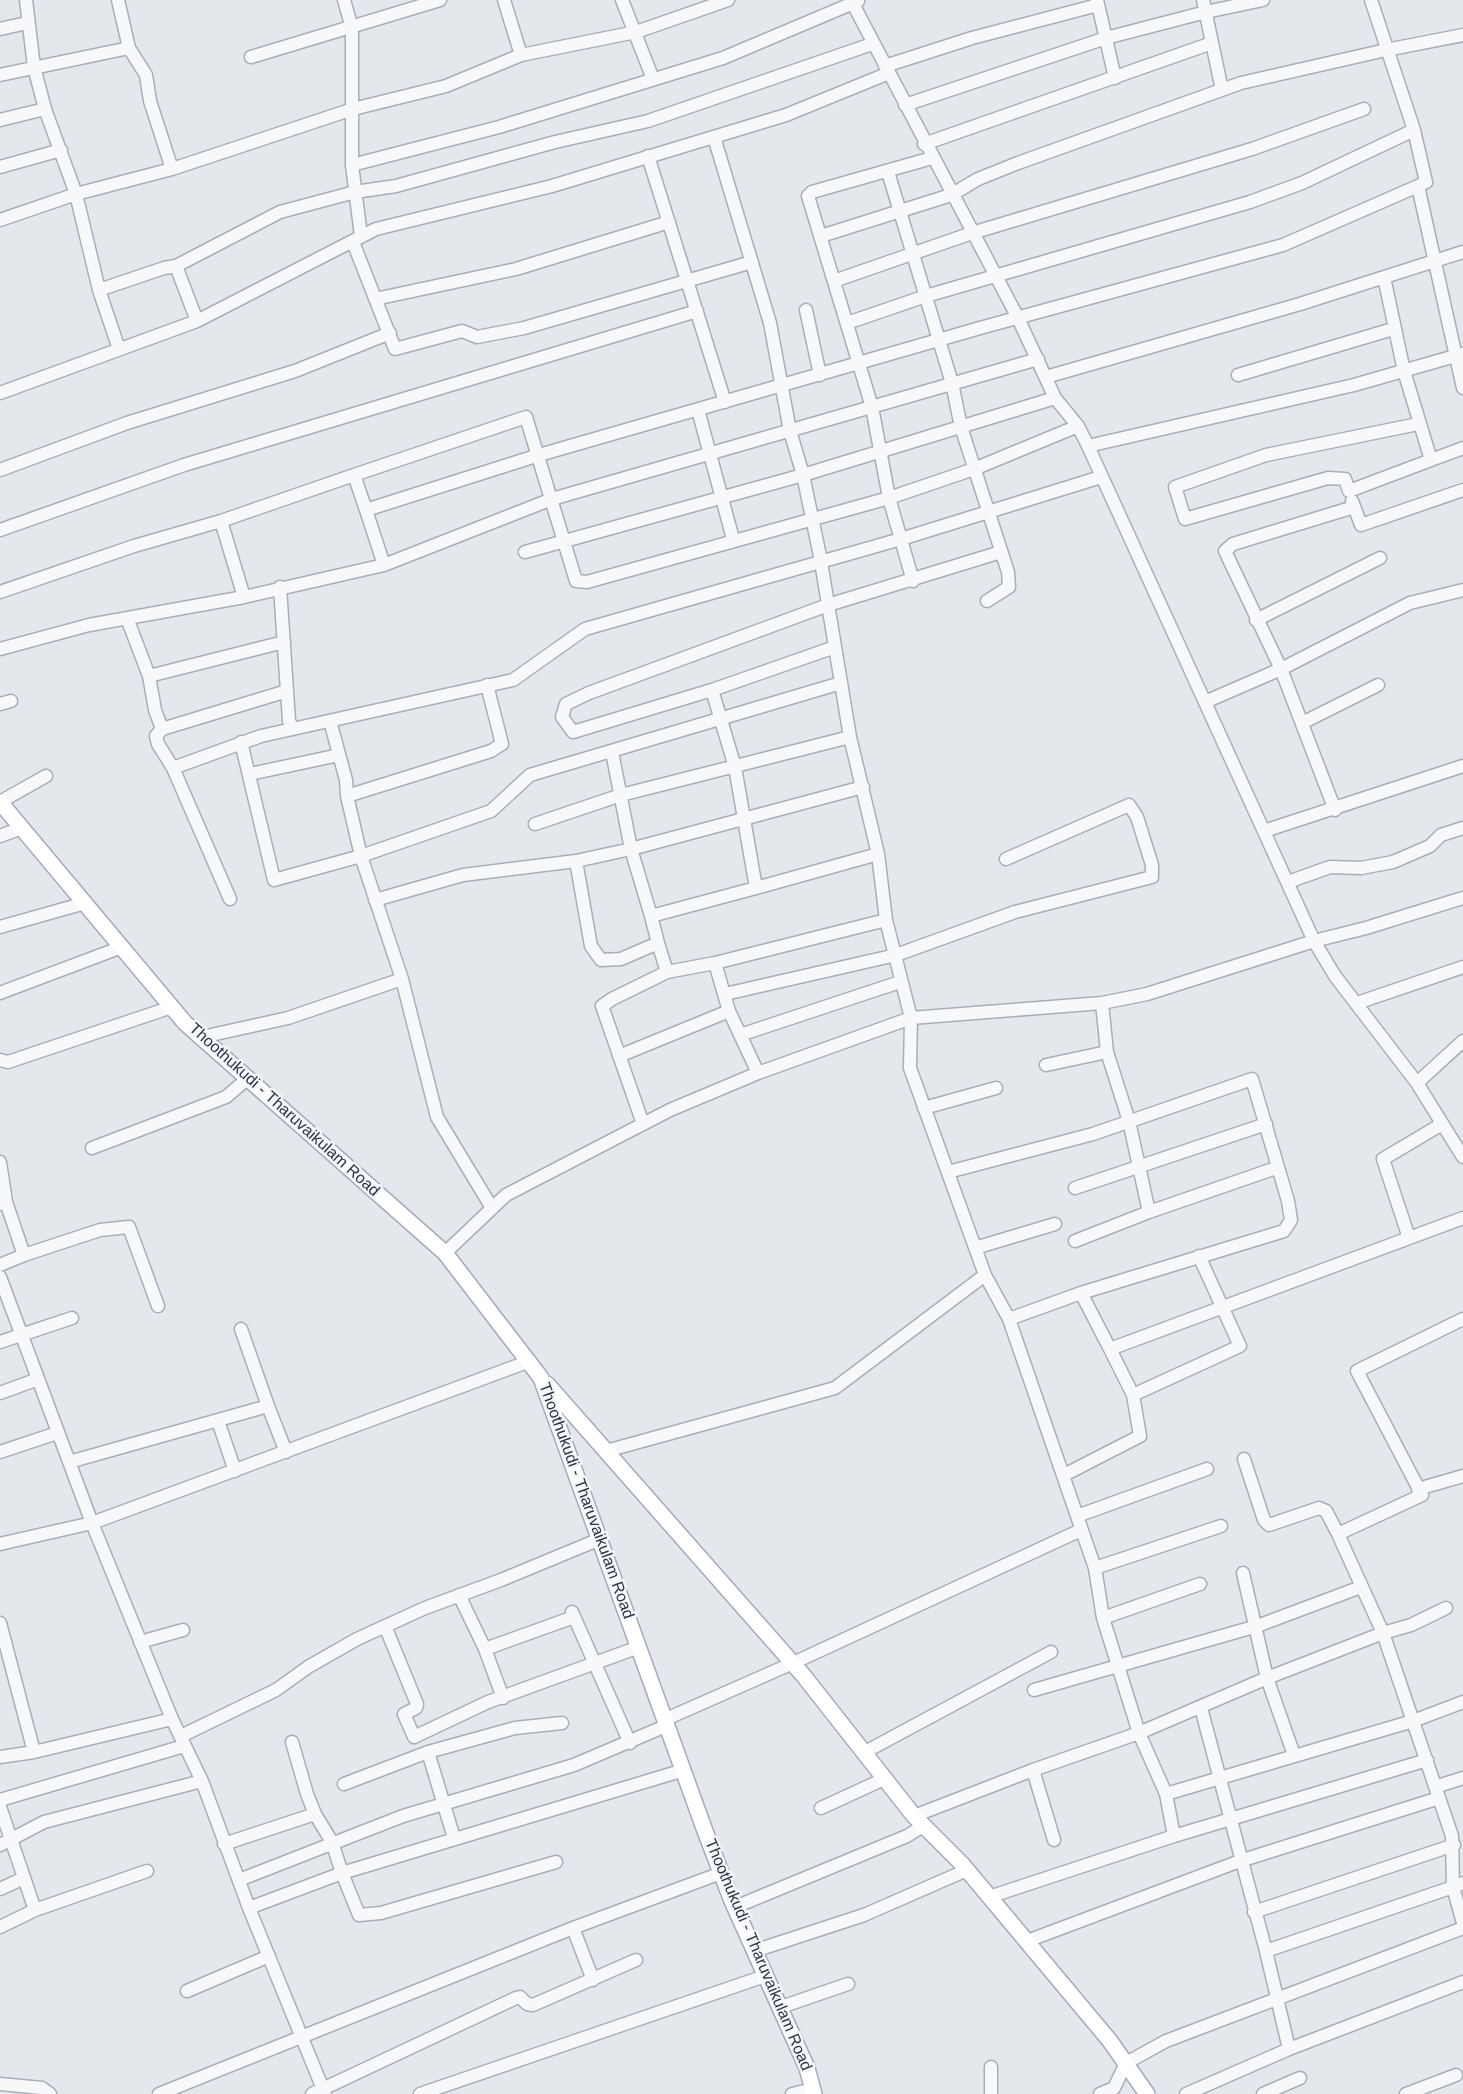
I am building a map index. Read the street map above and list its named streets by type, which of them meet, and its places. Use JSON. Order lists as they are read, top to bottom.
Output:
{
  "streets": {
    "main road": ["Thoothukudi - Tharuvaikulam Road"]
  }
}
